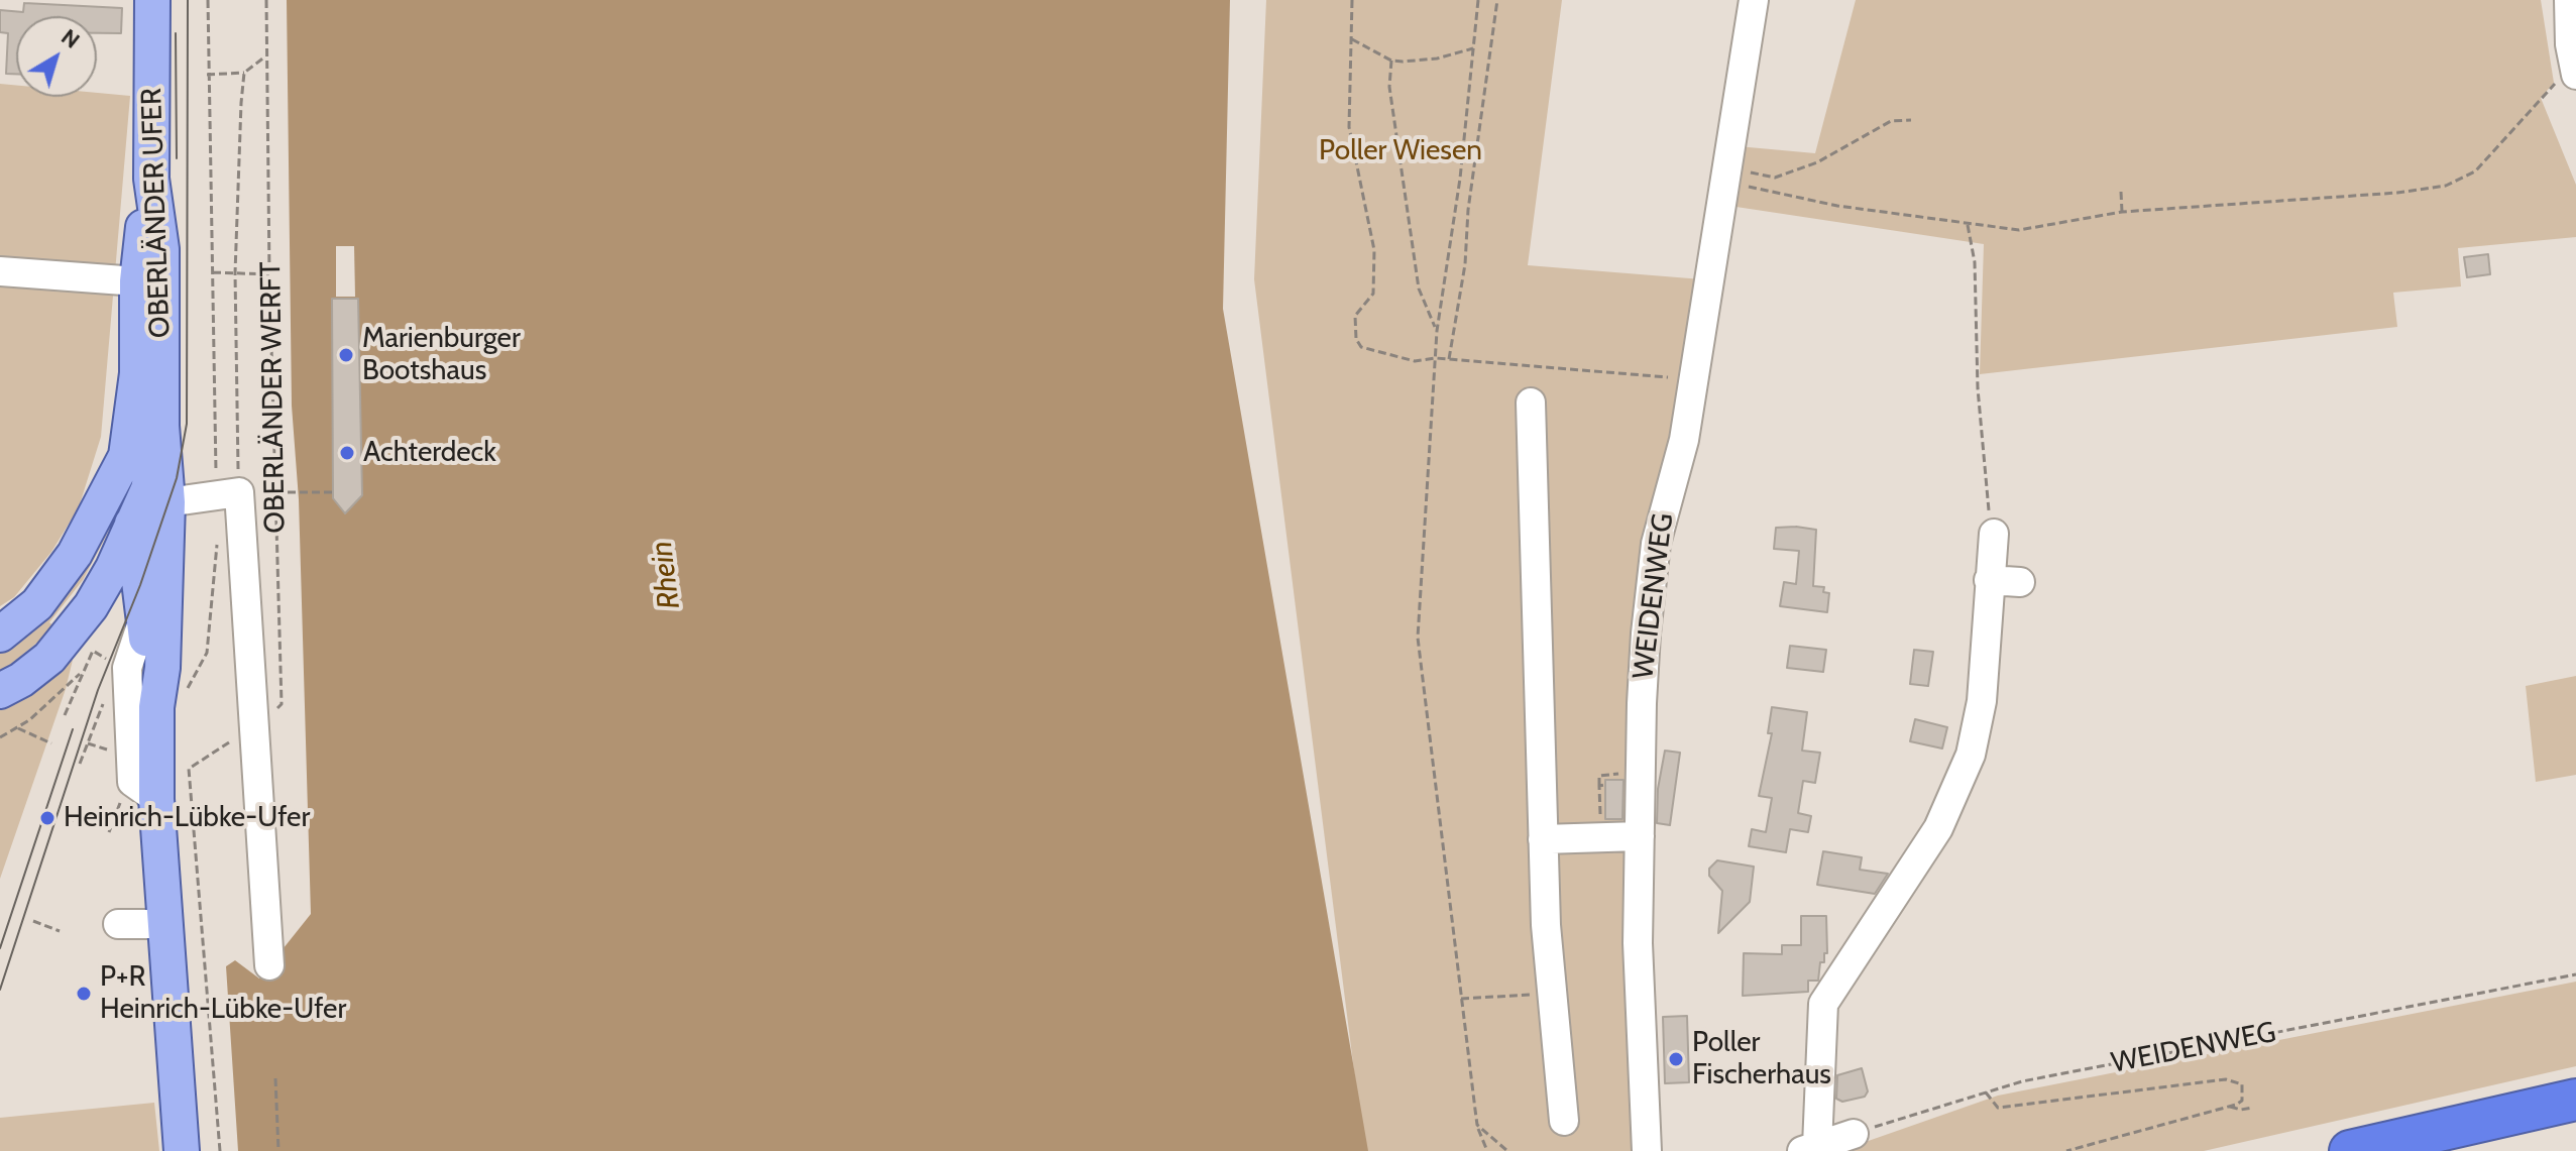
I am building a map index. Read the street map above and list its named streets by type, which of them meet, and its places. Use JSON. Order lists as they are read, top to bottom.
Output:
{
  "streets": {
    "main road": ["OBERLÄNDER UFER"],
    "street": ["OBERLÄNDER WERFT", "WEIDENWEG"]
  },
  "water": ["Rhein"],
  "parks": ["Poller Wiesen"],
  "places": [
    "Marienburger Bootshaus",
    "Achterdeck",
    "Heinrich-Lübke-Ufer",
    "P+R Heinrich-Lübke-Ufer",
    "Poller Fischerhaus"
  ],
  "north": "top right"
}
